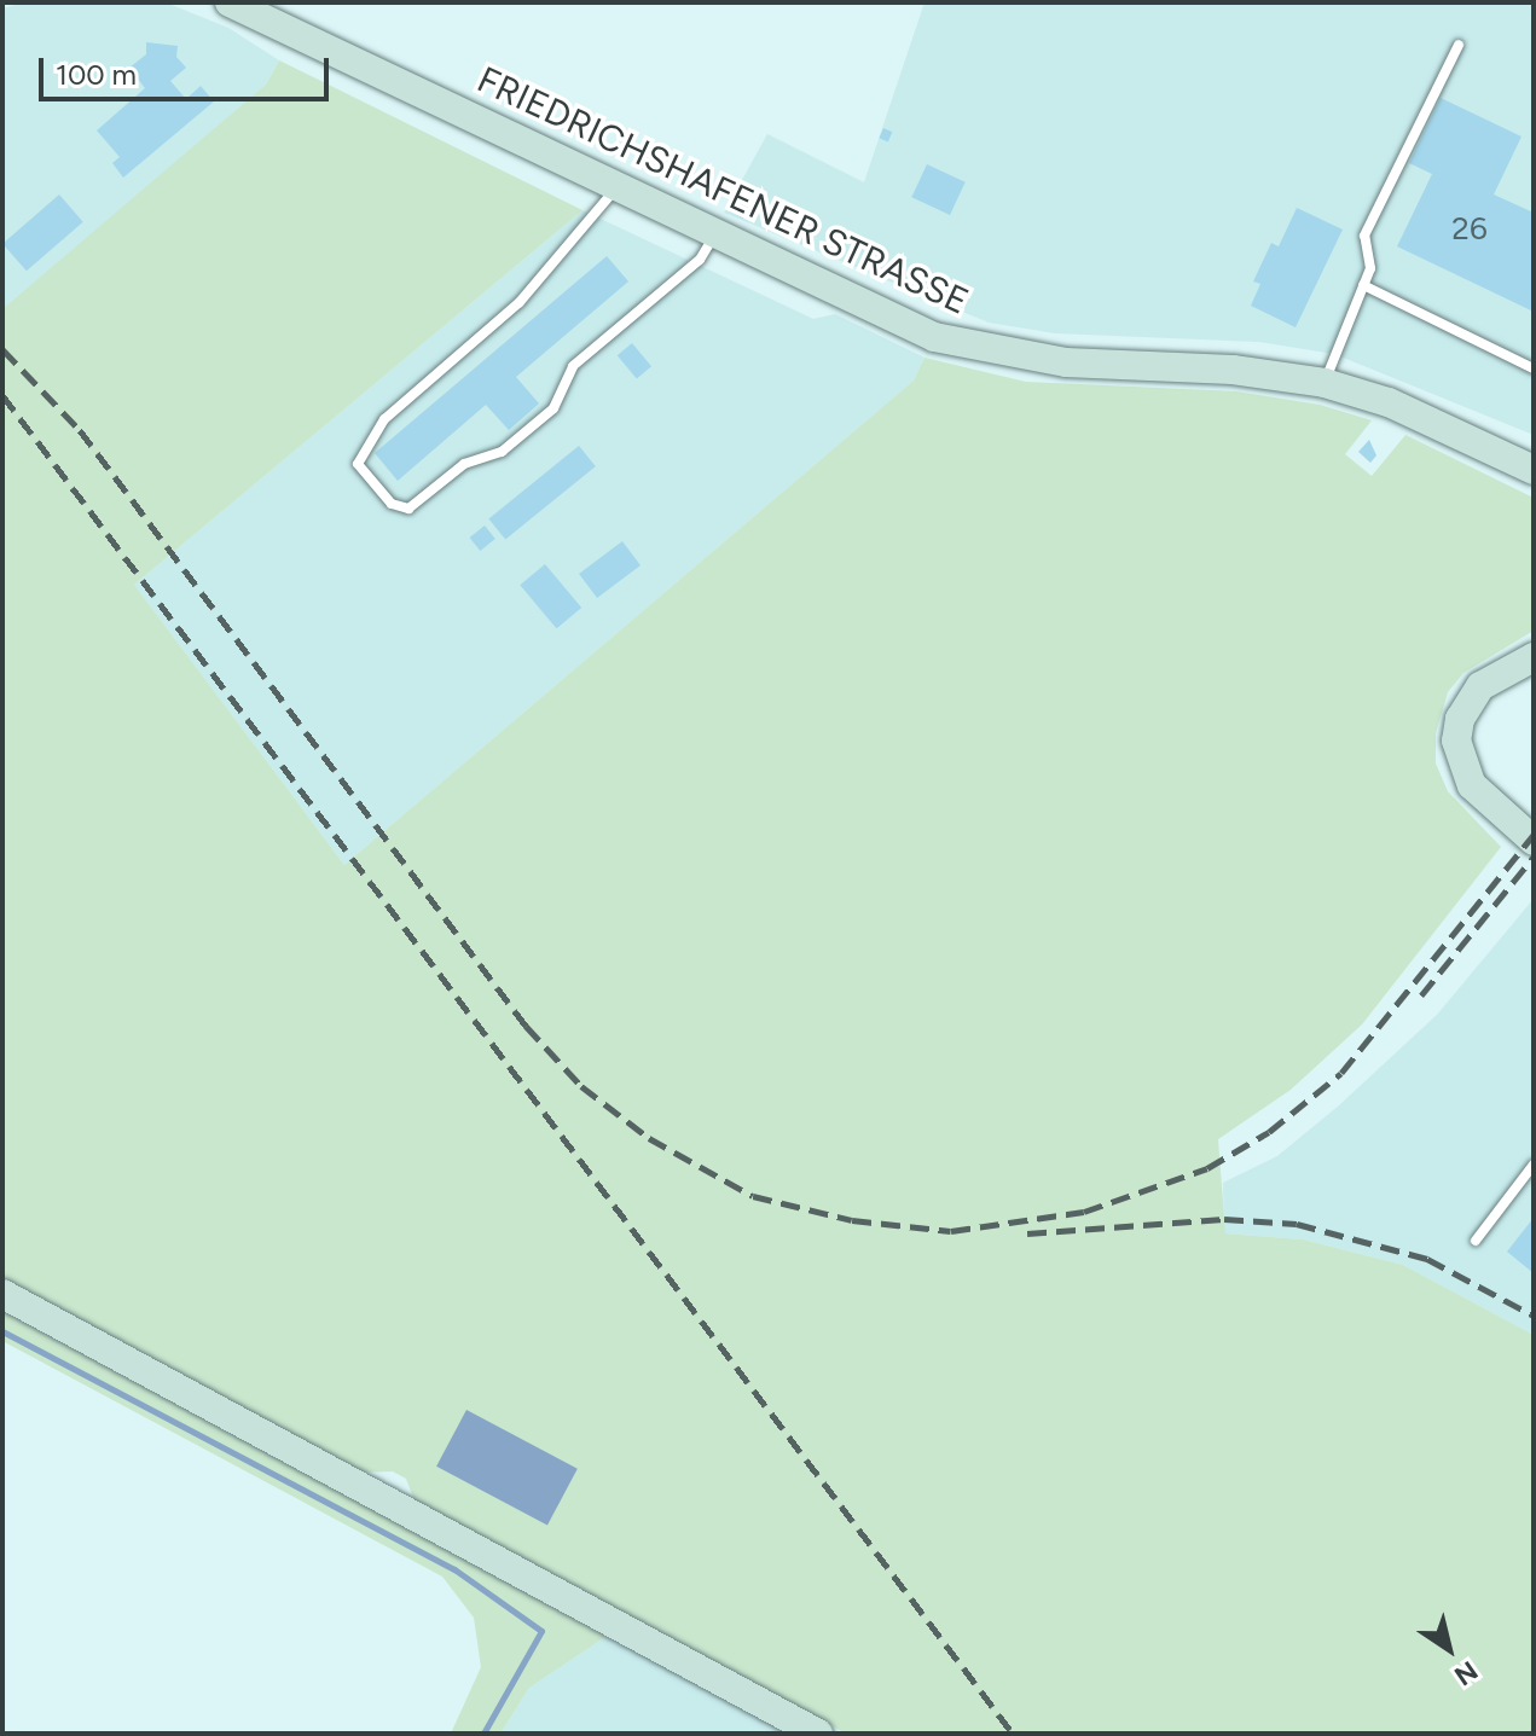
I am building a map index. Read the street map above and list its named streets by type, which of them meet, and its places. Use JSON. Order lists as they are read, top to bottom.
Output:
{
  "streets": {
    "street": ["FRIEDRICHSHAFENER STRASSE"]
  },
  "house_numbers": ["26"],
  "scale_bar": "100 m",
  "north": "bottom right"
}
